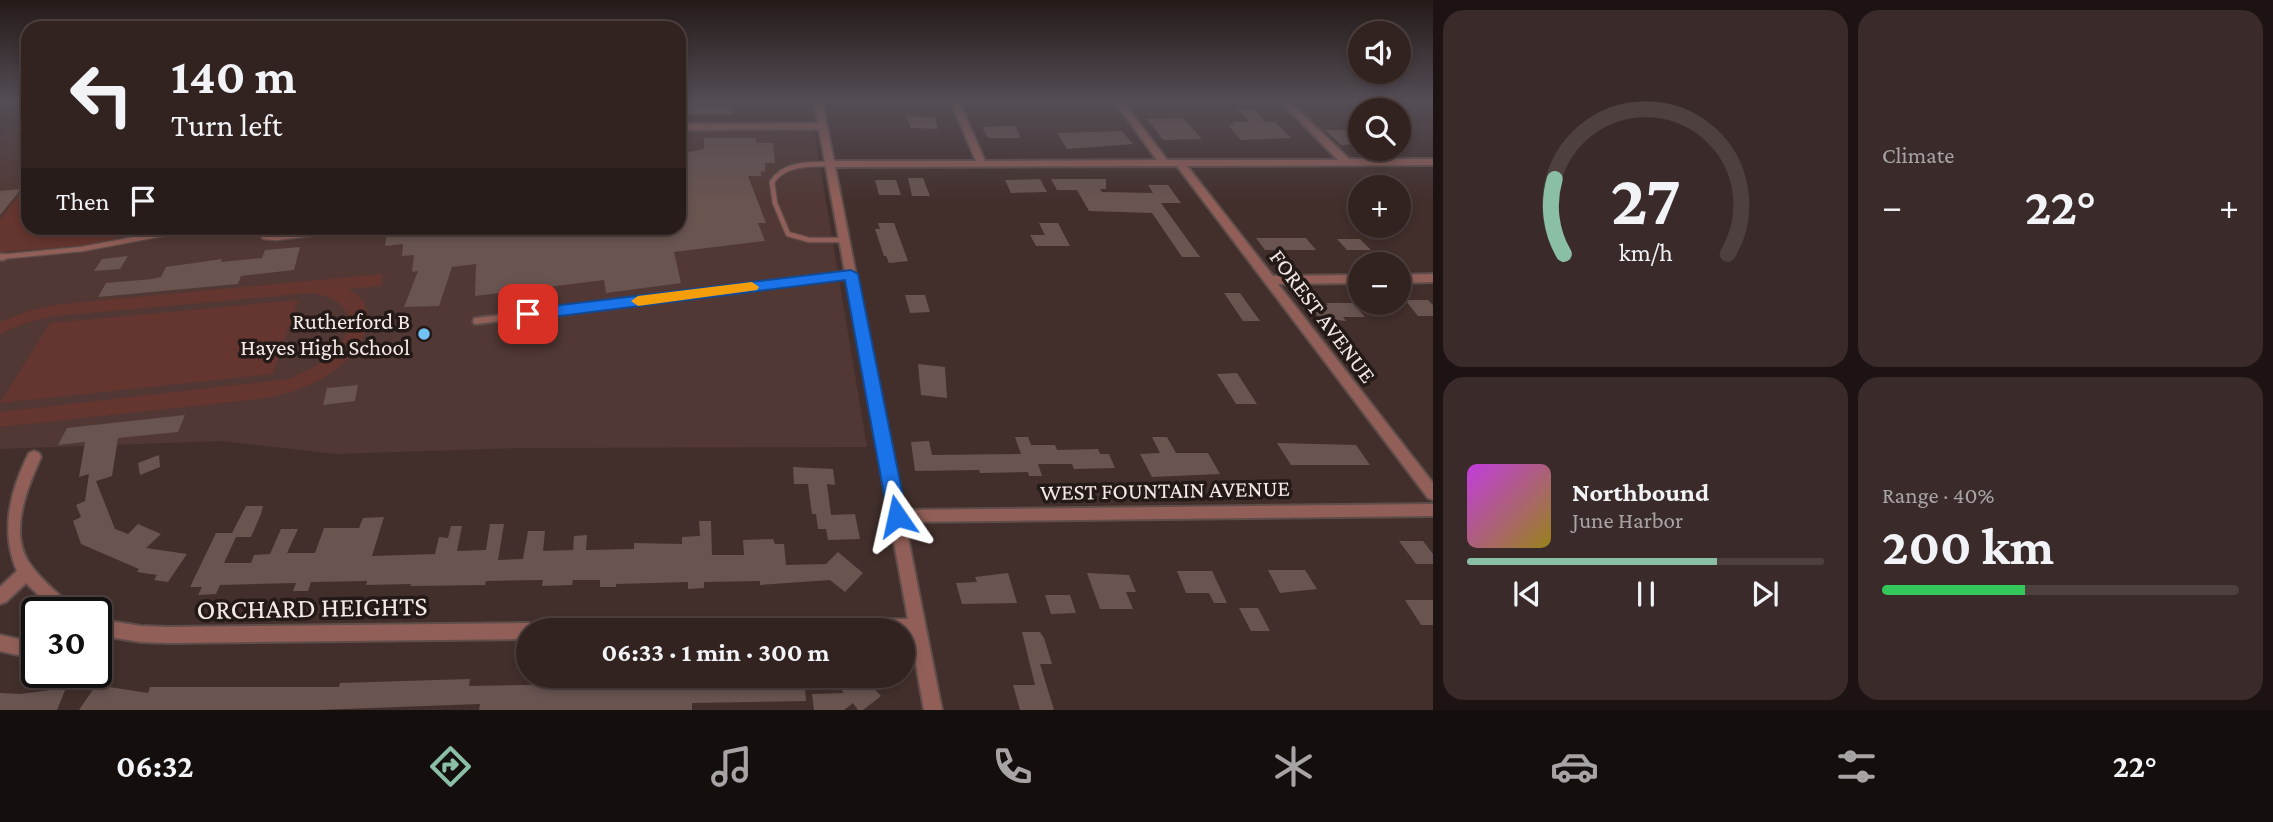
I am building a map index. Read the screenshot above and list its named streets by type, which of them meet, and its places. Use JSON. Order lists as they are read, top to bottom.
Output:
{
  "streets": {
    "street": ["FOREST AVENUE", "WEST FOUNTAIN AVENUE", "ORCHARD HEIGHTS"]
  },
  "places": ["Rutherford B Hayes High School"],
  "page": {
    "tile": [
      "Climate",
      ["Range · 40%", "200 km"]
    ],
    "map_buttons": ["+", "−"],
    "turn": ["140 m", "Turn left"],
    "then": "Then",
    "heat": ["−", "22°", "+"],
    "song": ["Northbound", "June Harbor"],
    "limit": "30",
    "trip": "06:33 · 1 min · 300 m",
    "tabs": ["06:32", "22°"],
    "gauge": ["27", "km/h"]
  }
}
